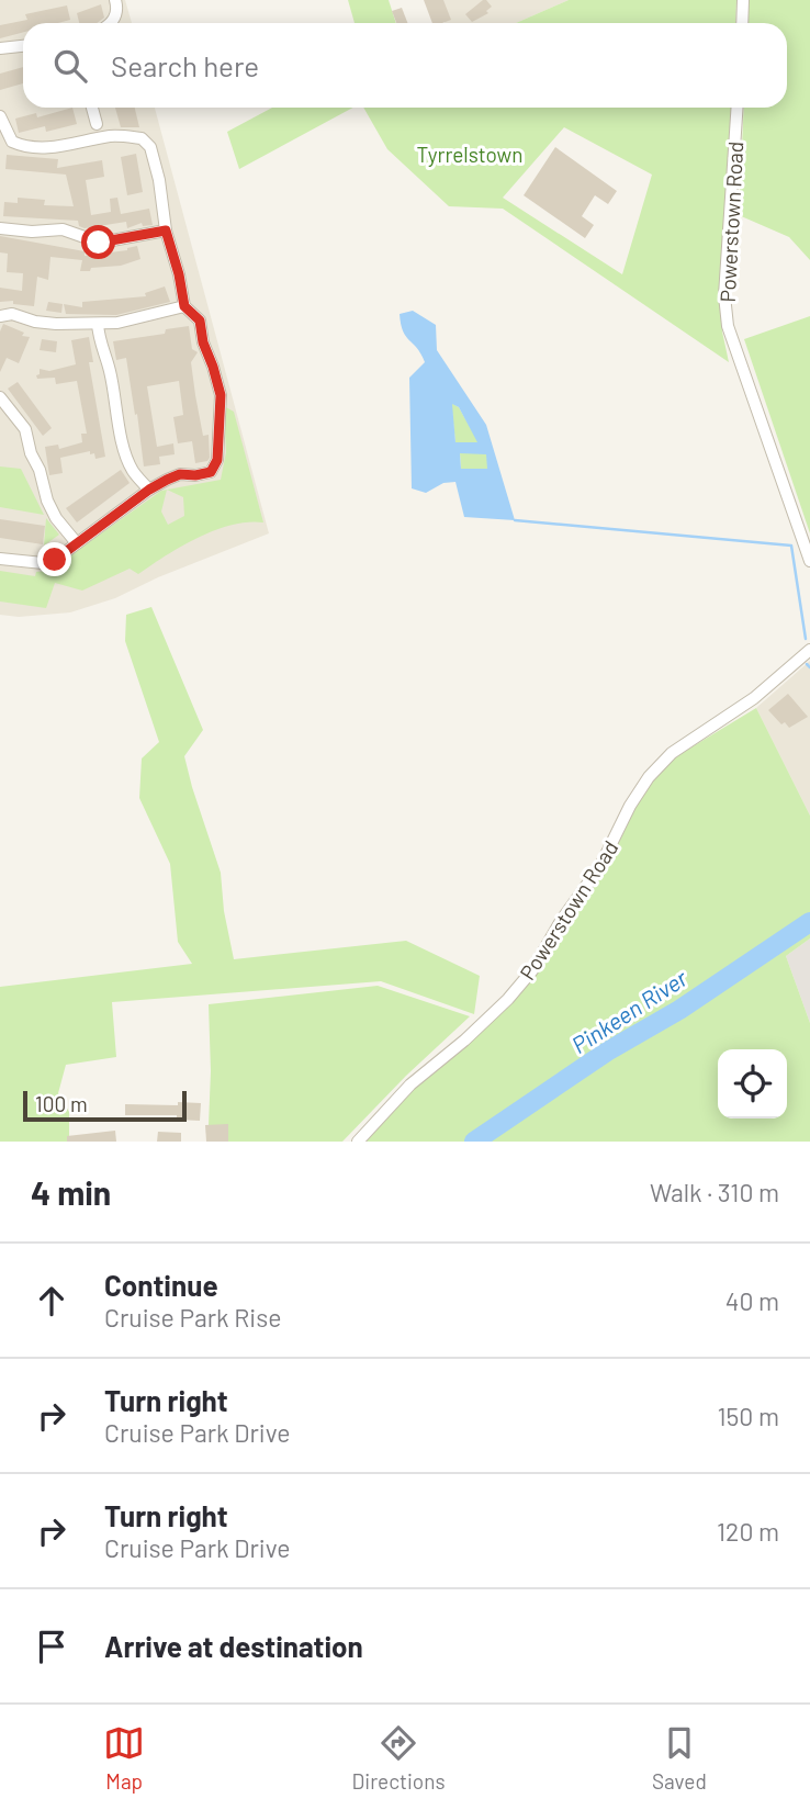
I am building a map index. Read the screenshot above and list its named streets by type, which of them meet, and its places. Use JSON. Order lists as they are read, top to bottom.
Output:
{
  "streets": {
    "street": ["Powerstown Road"]
  },
  "water": ["Pinkeen River"],
  "parks": ["Tyrrelstown"],
  "scale_bar": "100 m",
  "page": {
    "search": "Search here",
    "scale": "100 m",
    "heading": ["4 min", "Walk · 310 m"],
    "list": [
      ["Continue", "Cruise Park Rise", "40 m"],
      ["Turn right", "Cruise Park Drive", "150 m"],
      ["Turn right", "Cruise Park Drive", "120 m"],
      "Arrive at destination"
    ],
    "nav": ["Map", "Directions", "Saved"]
  }
}
